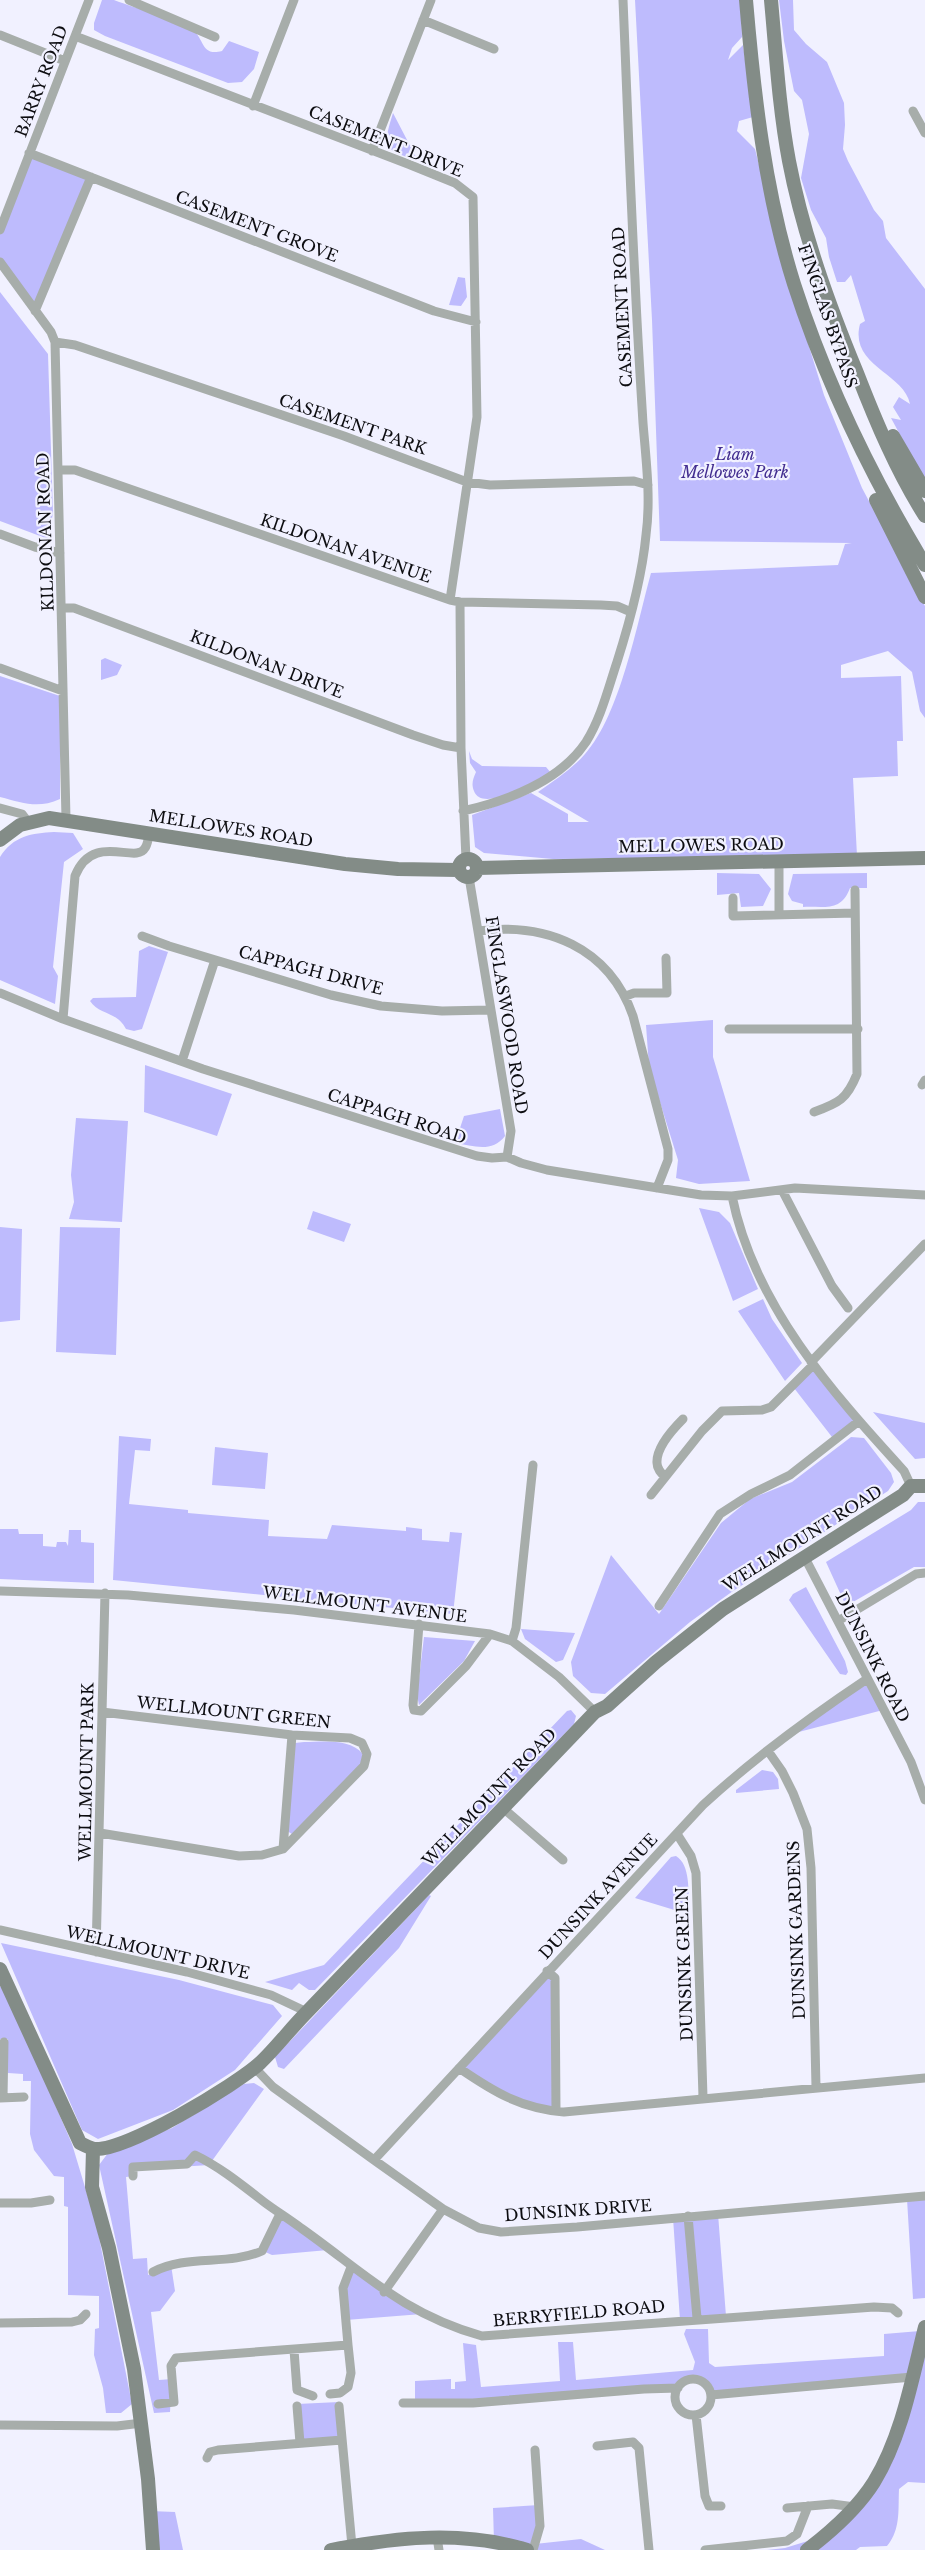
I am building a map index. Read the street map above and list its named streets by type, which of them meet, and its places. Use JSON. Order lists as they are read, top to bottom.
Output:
{
  "streets": {
    "main road": ["FINGLAS BYPASS", "MELLOWES ROAD", "WELLMOUNT ROAD"],
    "street": [
      "BARRY ROAD",
      "CASEMENT DRIVE",
      "CASEMENT GROVE",
      "CASEMENT ROAD",
      "CASEMENT PARK",
      "KILDONAN ROAD",
      "KILDONAN AVENUE",
      "KILDONAN DRIVE",
      "CAPPAGH DRIVE",
      "FINGLASWOOD ROAD",
      "CAPPAGH ROAD",
      "WELLMOUNT AVENUE",
      "DUNSINK ROAD",
      "WELLMOUNT GREEN",
      "WELLMOUNT PARK",
      "DUNSINK AVENUE",
      "DUNSINK GARDENS",
      "WELLMOUNT DRIVE",
      "DUNSINK GREEN",
      "DUNSINK DRIVE",
      "BERRYFIELD ROAD"
    ]
  },
  "crossings": [
    ["BARRY ROAD", "CASEMENT DRIVE"],
    ["BARRY ROAD", "CASEMENT GROVE"],
    ["CASEMENT DRIVE", "CASEMENT GROVE"],
    ["CASEMENT DRIVE", "CASEMENT PARK"],
    ["CASEMENT DRIVE", "KILDONAN AVENUE"],
    ["CASEMENT ROAD", "CASEMENT PARK"],
    ["CASEMENT ROAD", "KILDONAN AVENUE"],
    ["CASEMENT ROAD", "FINGLASWOOD ROAD"],
    ["CASEMENT PARK", "KILDONAN ROAD"],
    ["KILDONAN ROAD", "KILDONAN AVENUE"],
    ["KILDONAN ROAD", "KILDONAN DRIVE"],
    ["KILDONAN ROAD", "MELLOWES ROAD"],
    ["KILDONAN AVENUE", "FINGLASWOOD ROAD"],
    ["KILDONAN DRIVE", "FINGLASWOOD ROAD"],
    ["MELLOWES ROAD", "FINGLASWOOD ROAD"],
    ["CAPPAGH DRIVE", "FINGLASWOOD ROAD"],
    ["CAPPAGH DRIVE", "CAPPAGH ROAD"],
    ["FINGLASWOOD ROAD", "CAPPAGH ROAD"],
    ["WELLMOUNT ROAD", "WELLMOUNT AVENUE"],
    ["WELLMOUNT ROAD", "DUNSINK ROAD"],
    ["WELLMOUNT ROAD", "WELLMOUNT DRIVE"],
    ["WELLMOUNT ROAD", "DUNSINK DRIVE"],
    ["WELLMOUNT AVENUE", "WELLMOUNT PARK"],
    ["DUNSINK ROAD", "DUNSINK AVENUE"],
    ["WELLMOUNT GREEN", "WELLMOUNT PARK"],
    ["WELLMOUNT PARK", "WELLMOUNT DRIVE"],
    ["DUNSINK AVENUE", "DUNSINK GARDENS"],
    ["DUNSINK AVENUE", "DUNSINK GREEN"],
    ["DUNSINK AVENUE", "DUNSINK DRIVE"]
  ],
  "parks": ["Liam Mellowes Park"]
}
